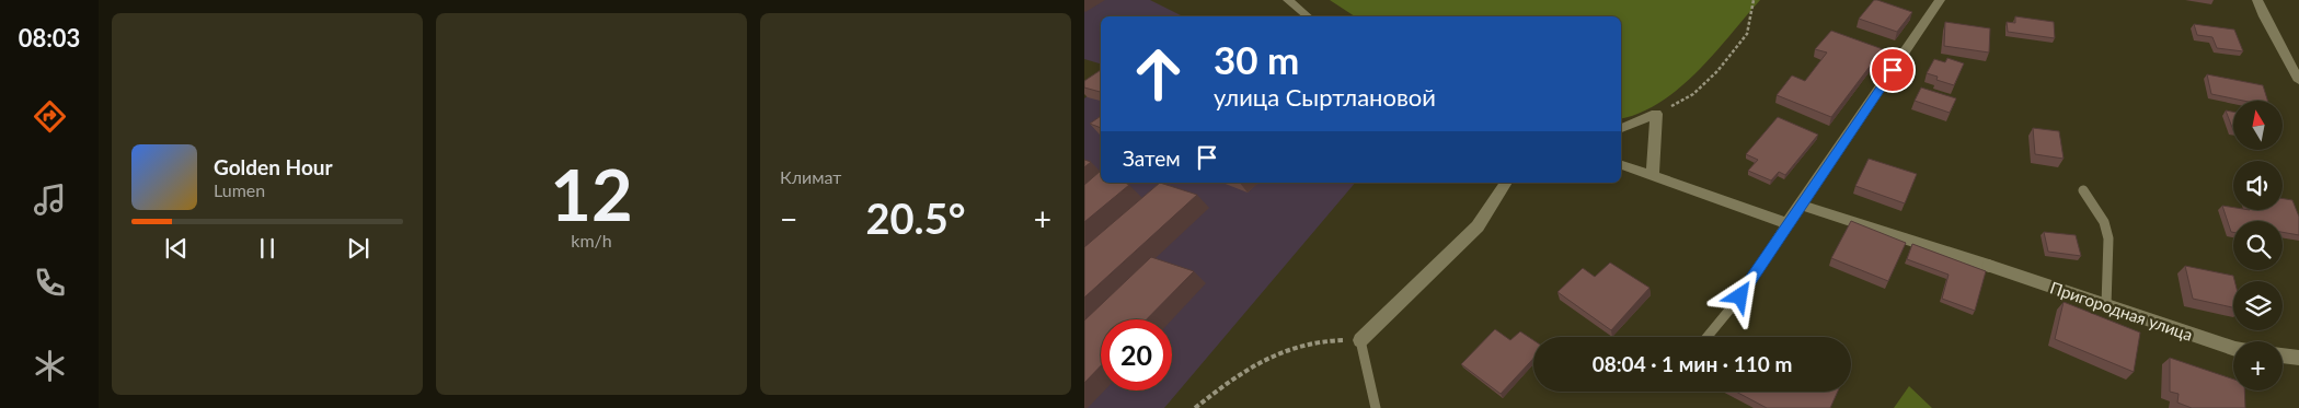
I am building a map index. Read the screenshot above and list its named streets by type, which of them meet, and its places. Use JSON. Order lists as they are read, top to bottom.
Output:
{
  "streets": {
    "street": ["Пригородная улица"]
  },
  "north": "top",
  "page": {
    "tabs": "08:03",
    "tile": [
      ["12", "km/h"],
      "Климат"
    ],
    "turn": ["30 m", "улица Сыртлановой"],
    "map_buttons": "+",
    "then": "Затем",
    "song": ["Golden Hour", "Lumen"],
    "heat": ["−", "20.5°", "+"],
    "limit": "20",
    "trip": "08:04 · 1 мин · 110 m"
  }
}
